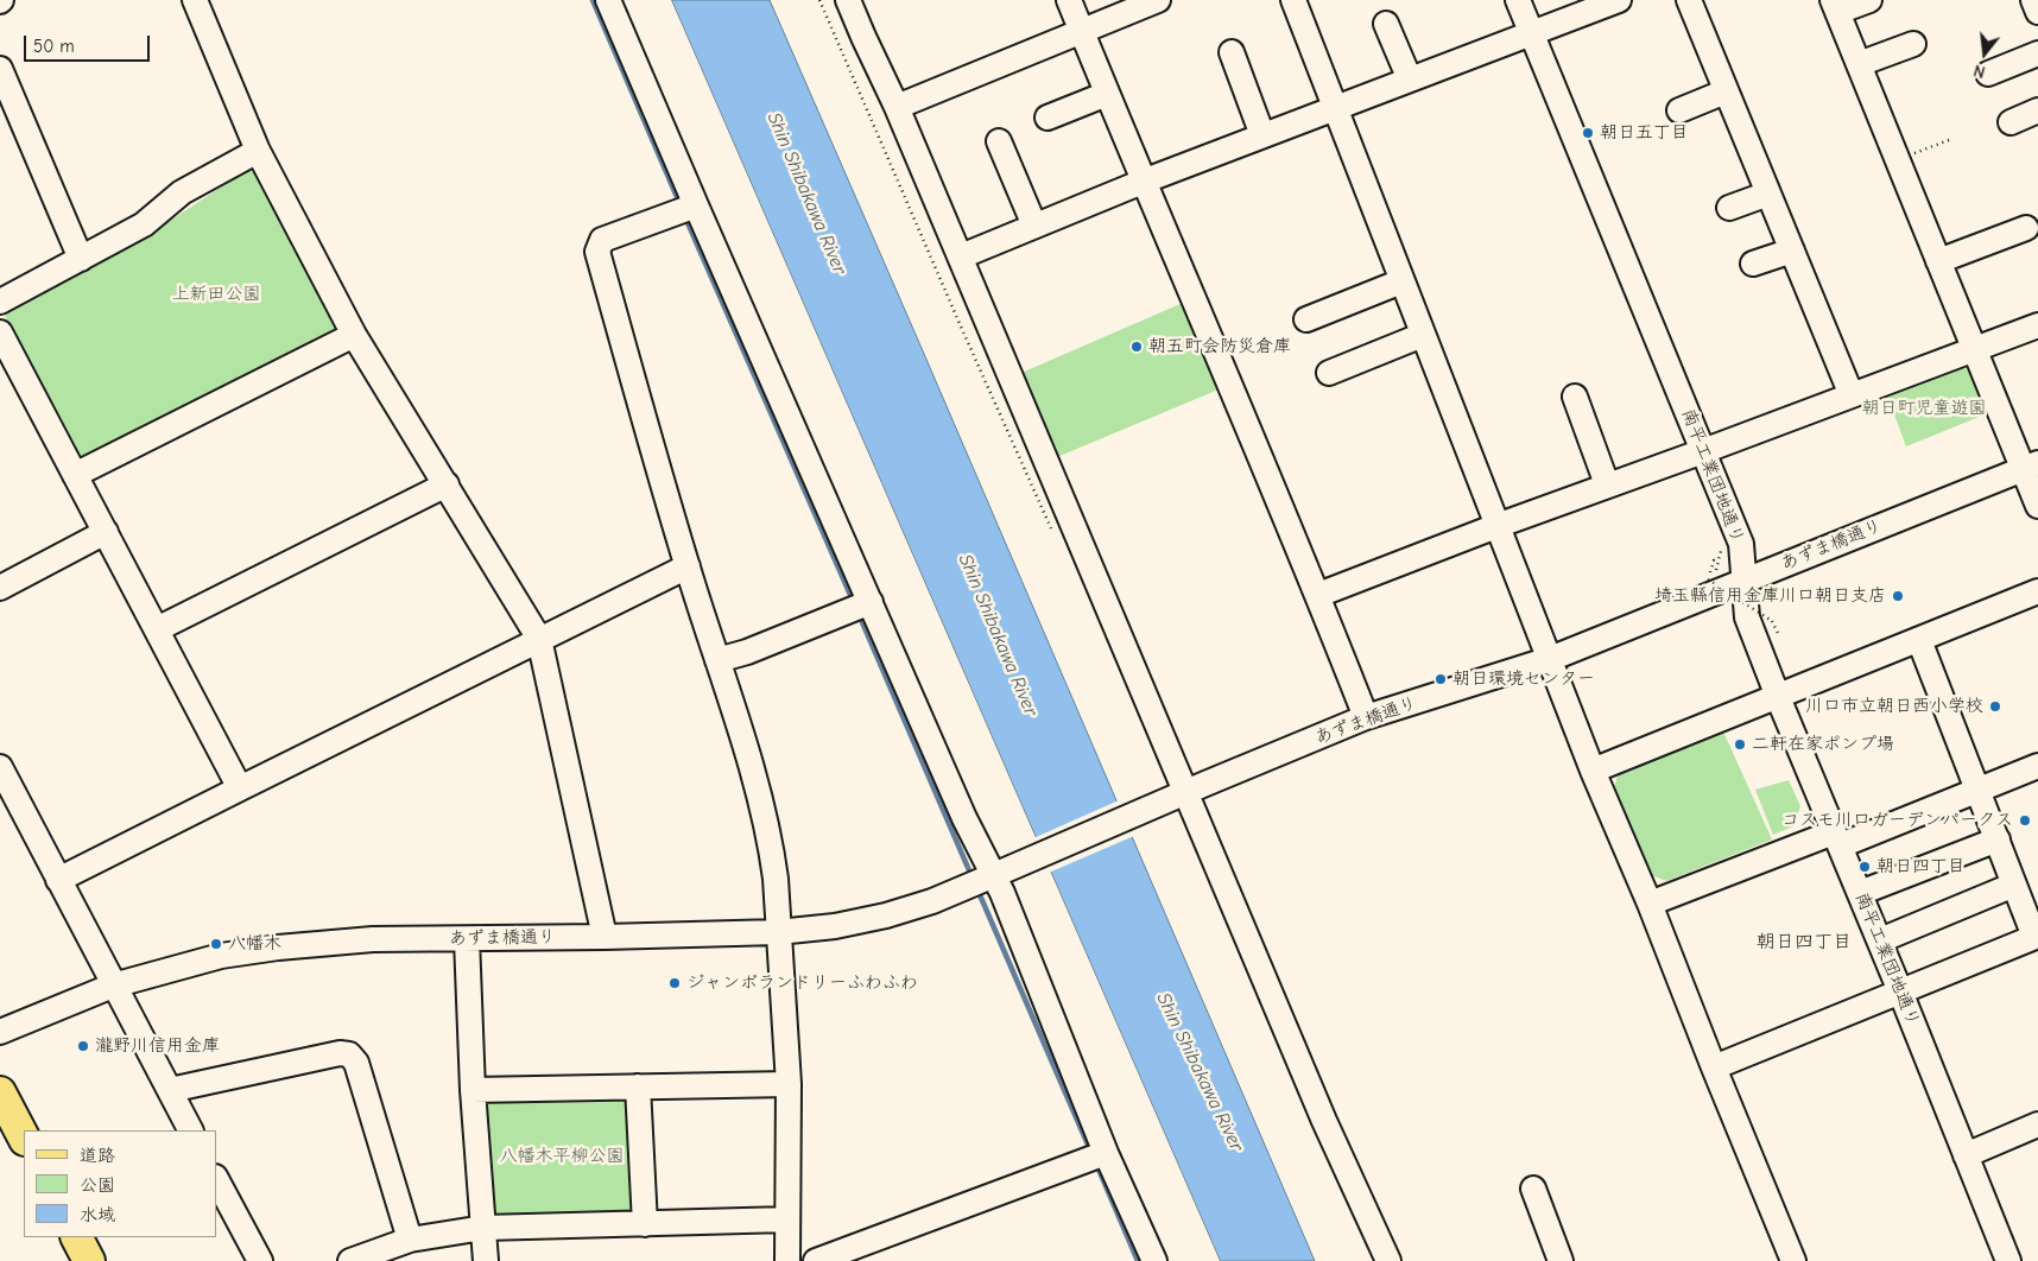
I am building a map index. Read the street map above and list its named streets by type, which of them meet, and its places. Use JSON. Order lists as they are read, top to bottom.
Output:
{
  "streets": {
    "street": ["南平工業団地通り", "あずま橋通り"]
  },
  "crossings": [
    ["南平工業団地通り", "あずま橋通り"]
  ],
  "districts": ["朝日四丁目"],
  "water": ["Shin Shibakawa River"],
  "parks": ["上新田公園", "朝日町児童遊園", "八幡木平柳公園"],
  "places": [
    "朝日五丁目",
    "朝五町会防災倉庫",
    "埼玉縣信用金庫川口朝日支店",
    "朝日環境センター",
    "川口市立朝日西小学校",
    "二軒在家ポンプ場",
    "コスモ川口ガーデンパークス",
    "朝日四丁目",
    "八幡木",
    "ジャンボランドリーふわふわ",
    "瀧野川信用金庫"
  ],
  "legend": ["道路", "公園", "水域"],
  "scale_bar": "50 m",
  "north": "bottom"
}
